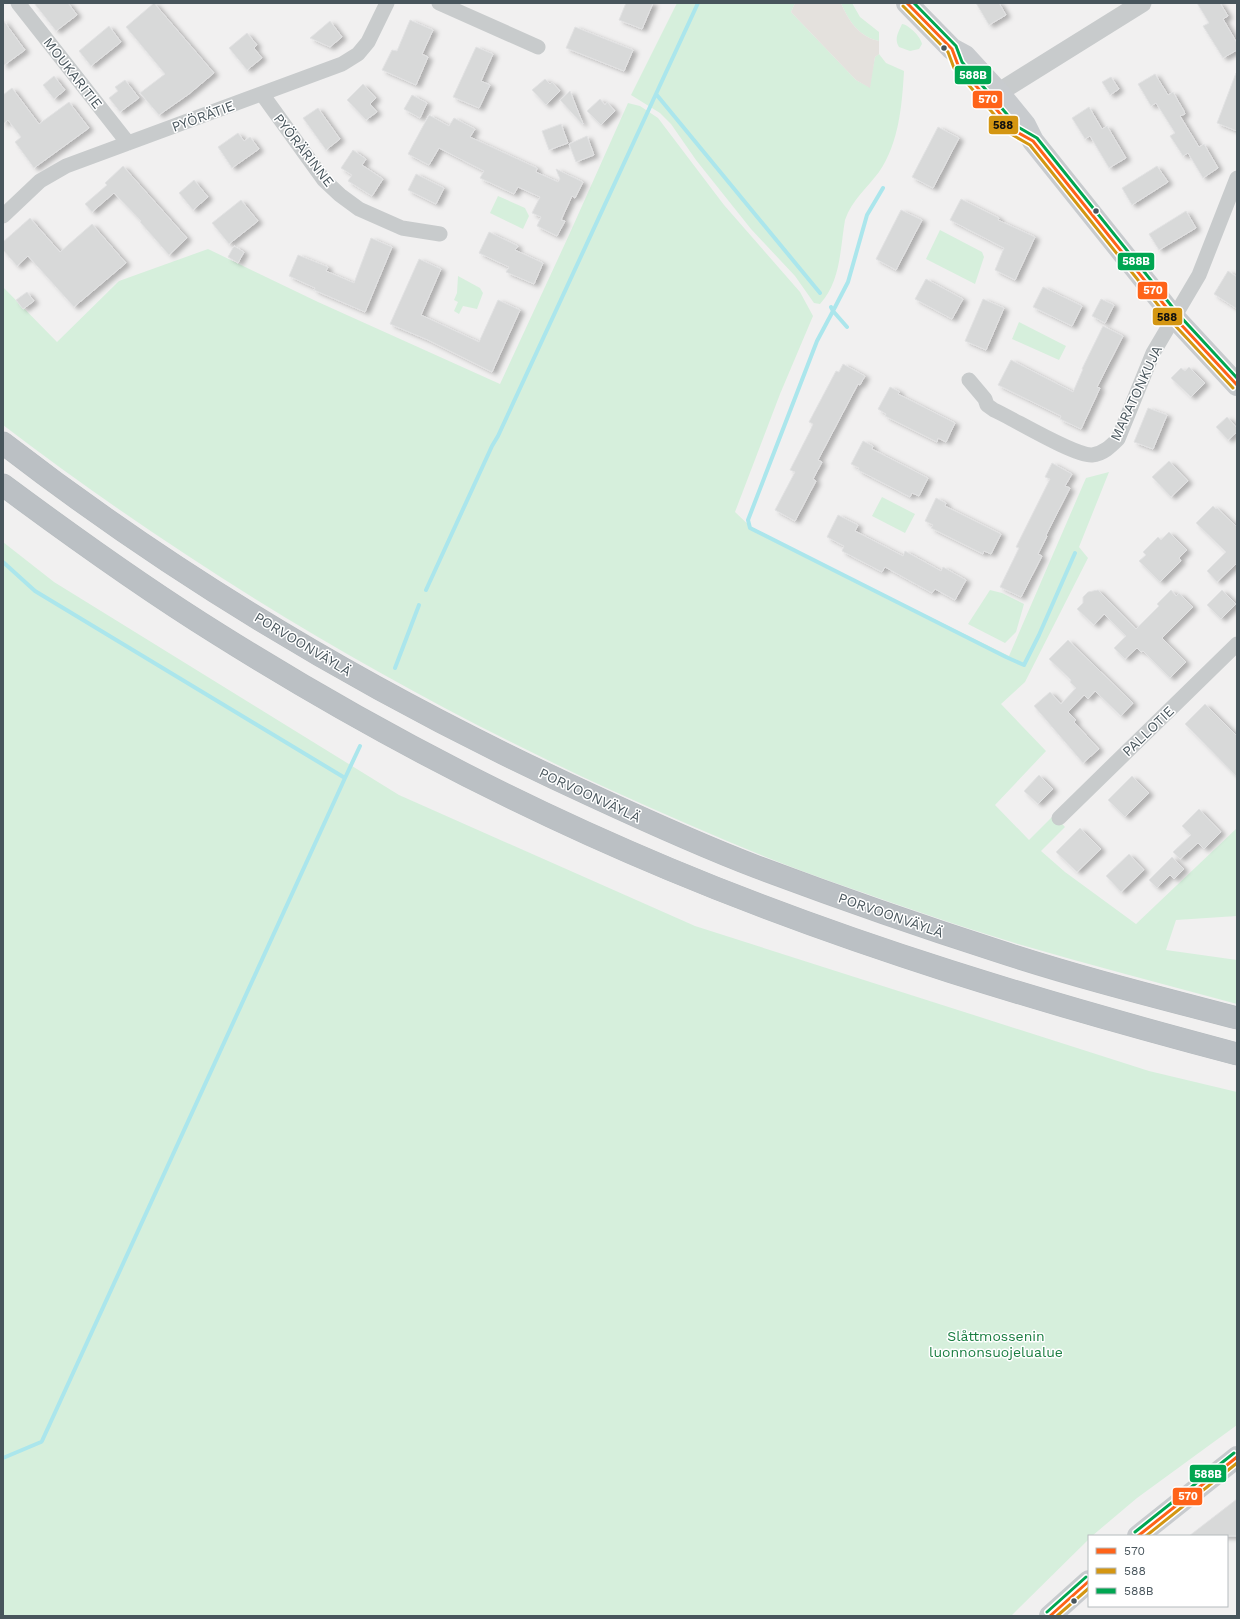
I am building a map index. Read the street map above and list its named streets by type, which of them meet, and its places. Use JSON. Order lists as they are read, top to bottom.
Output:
{
  "streets": {
    "highway": ["PORVOONVÄYLÄ"],
    "street": [
      "MOUKARITIE",
      "PYÖRÄTIE",
      "PYÖRÄRINNE",
      "MARATONKUJA",
      "PALLOTIE"
    ]
  },
  "crossings": [
    ["MOUKARITIE", "PYÖRÄTIE"],
    ["PYÖRÄTIE", "PYÖRÄRINNE"]
  ],
  "parks": ["Slåttmossenin luonnonsuojelualue"],
  "lines": ["transit line 570", "transit line 588B", "transit line 588"],
  "legend": ["570", "588", "588B"]
}
